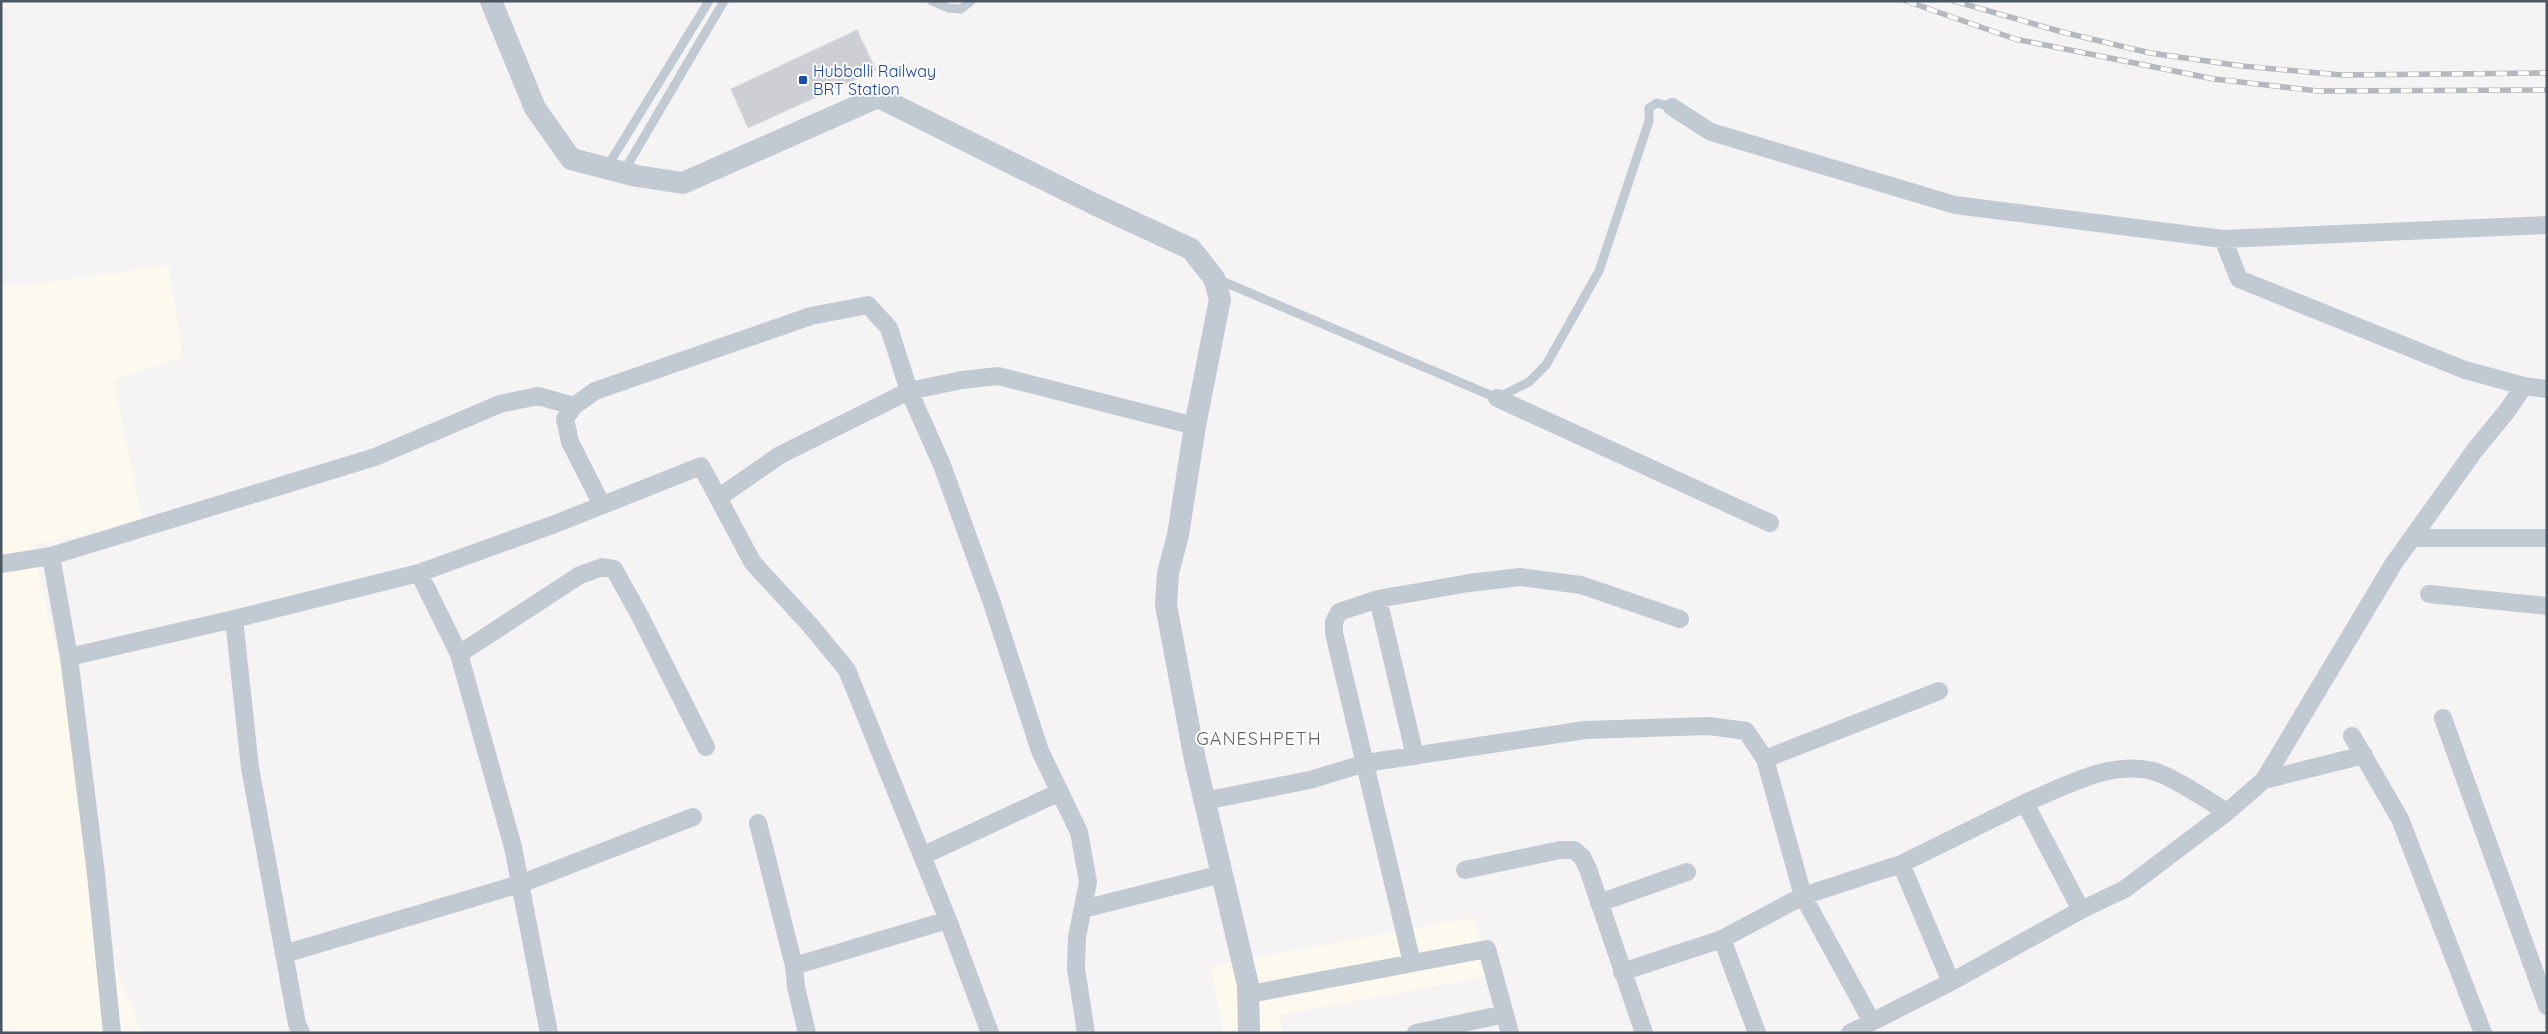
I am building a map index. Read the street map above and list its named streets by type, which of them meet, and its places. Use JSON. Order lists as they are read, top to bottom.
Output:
{
  "districts": ["GANESHPETH"],
  "places": {
    "transit": ["Hubballi Railway BRT Station"]
  }
}
